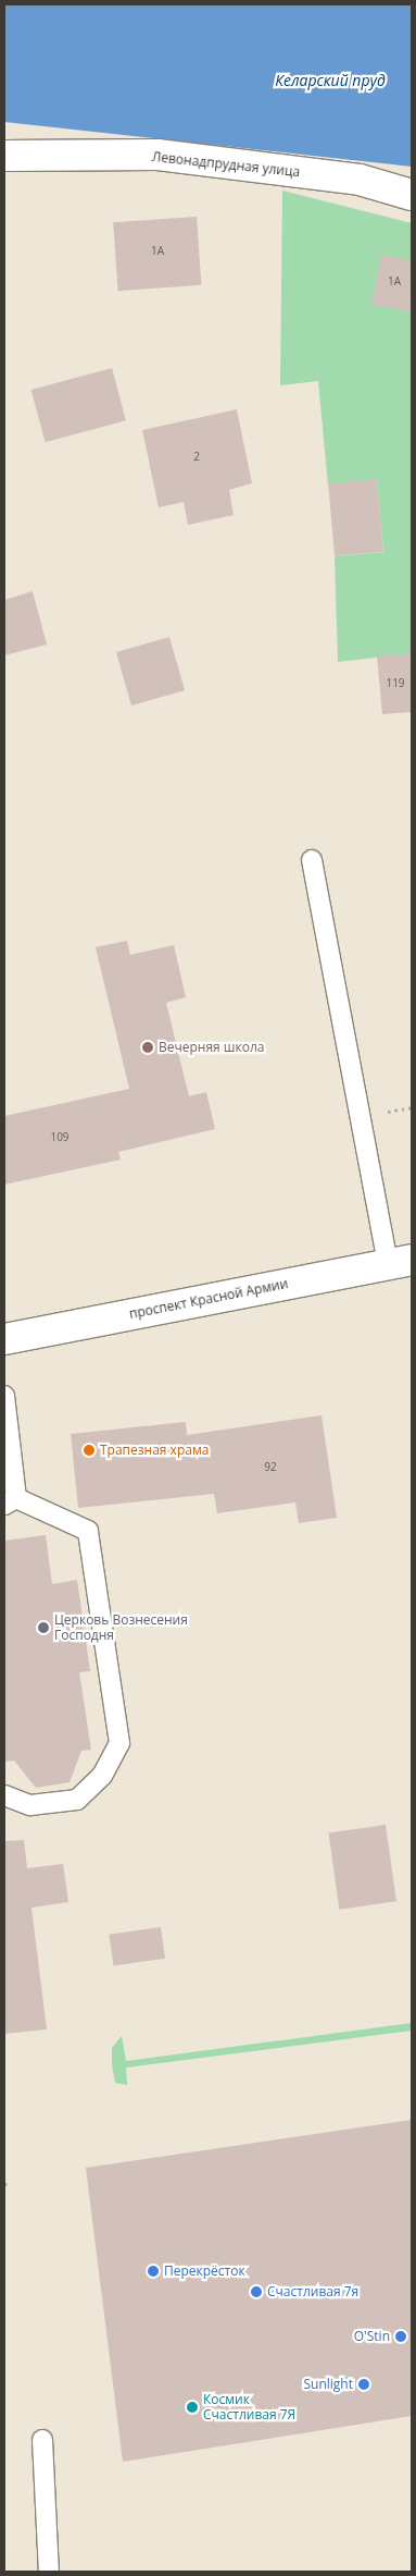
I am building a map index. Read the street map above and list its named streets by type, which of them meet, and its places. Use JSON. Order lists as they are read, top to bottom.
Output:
{
  "streets": {
    "street": ["Левонадпрудная улица", "проспект Красной Армии"]
  },
  "water": ["Келарский пруд"],
  "places": [
    "Вечерняя школа",
    "Трапезная храма",
    "Церковь Вознесения Господня",
    "Перекрёсток",
    "Счастливая 7я",
    "O'Stin",
    "Sunlight",
    "Космик Счастливая 7Я"
  ],
  "house_numbers": [
    "1А",
    "1А",
    "2",
    "119",
    "109",
    "92"
  ]
}
